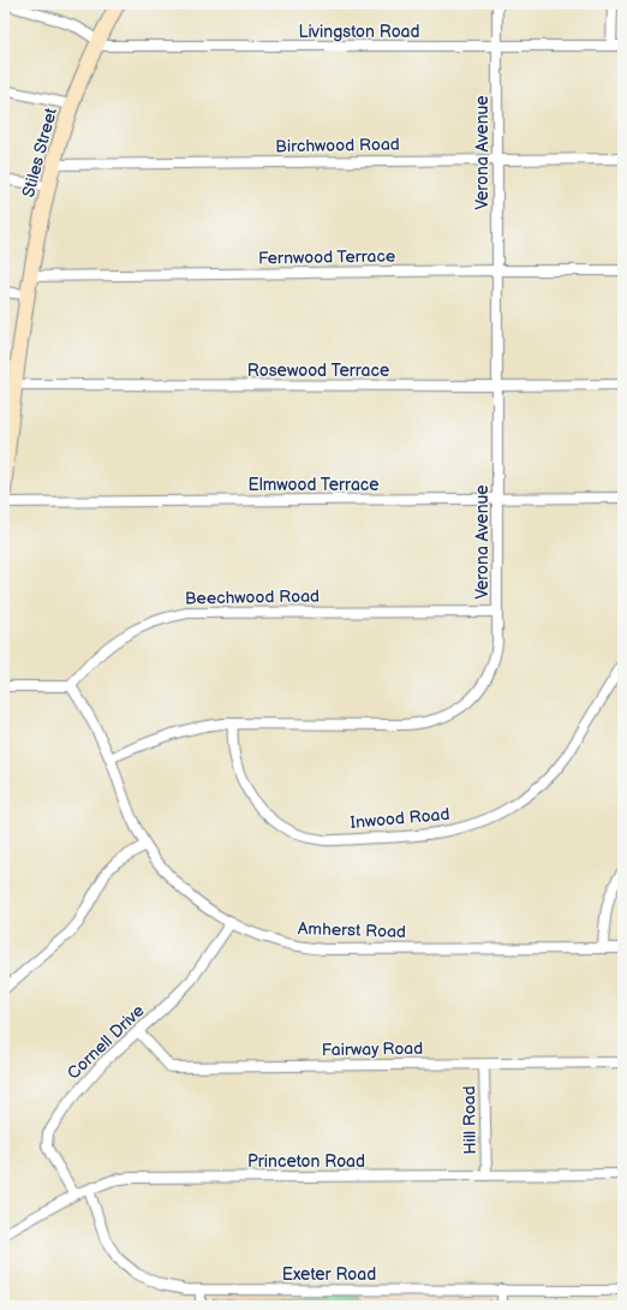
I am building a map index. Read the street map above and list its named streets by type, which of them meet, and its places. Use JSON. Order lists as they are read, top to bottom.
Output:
{
  "streets": {
    "main road": ["Stiles Street"],
    "street": [
      "Livingston Road",
      "Birchwood Road",
      "Verona Avenue",
      "Fernwood Terrace",
      "Rosewood Terrace",
      "Elmwood Terrace",
      "Beechwood Road",
      "Inwood Road",
      "Amherst Road",
      "Cornell Drive",
      "Fairway Road",
      "Hill Road",
      "Princeton Road",
      "Exeter Road"
    ]
  },
  "crossings": [
    ["Livingston Road", "Stiles Street"],
    ["Livingston Road", "Verona Avenue"],
    ["Birchwood Road", "Stiles Street"],
    ["Birchwood Road", "Verona Avenue"],
    ["Stiles Street", "Fernwood Terrace"],
    ["Stiles Street", "Rosewood Terrace"],
    ["Verona Avenue", "Fernwood Terrace"],
    ["Verona Avenue", "Rosewood Terrace"],
    ["Verona Avenue", "Elmwood Terrace"],
    ["Verona Avenue", "Beechwood Road"],
    ["Verona Avenue", "Inwood Road"],
    ["Verona Avenue", "Amherst Road"],
    ["Beechwood Road", "Amherst Road"],
    ["Amherst Road", "Cornell Drive"],
    ["Cornell Drive", "Fairway Road"],
    ["Cornell Drive", "Princeton Road"],
    ["Fairway Road", "Hill Road"],
    ["Hill Road", "Princeton Road"],
    ["Princeton Road", "Exeter Road"]
  ]
}
